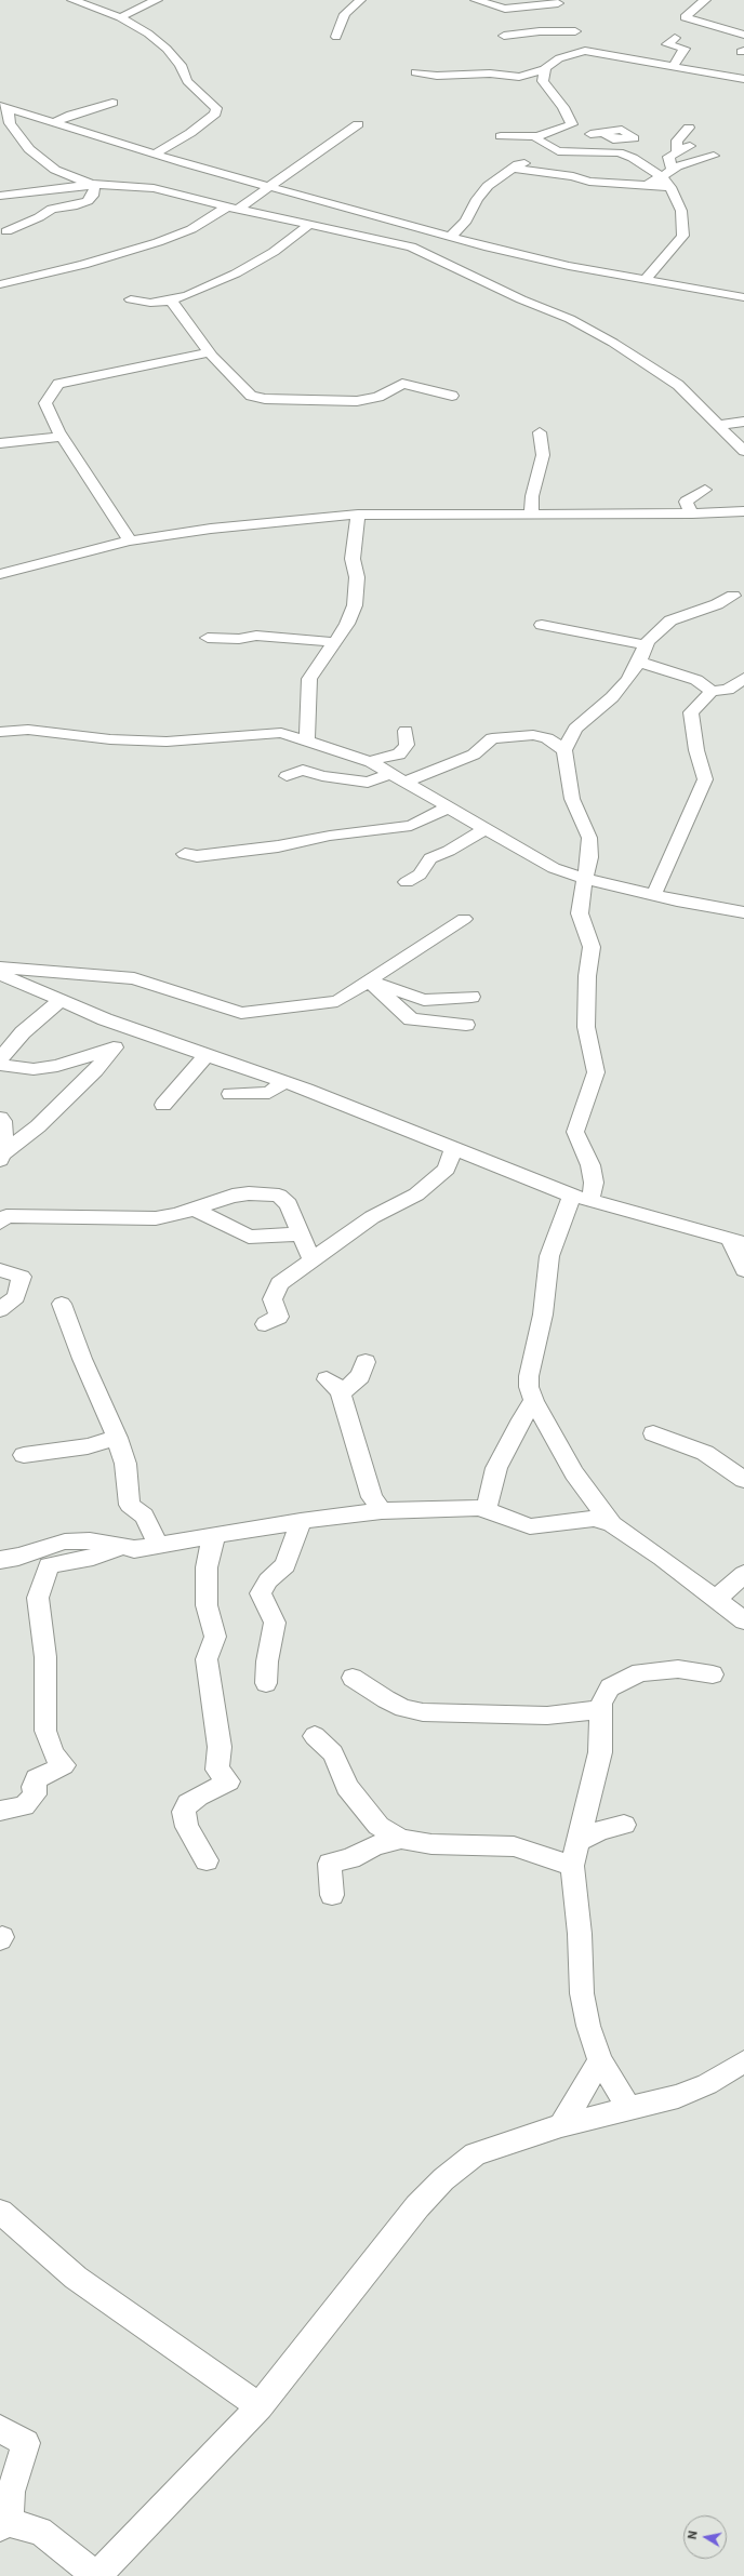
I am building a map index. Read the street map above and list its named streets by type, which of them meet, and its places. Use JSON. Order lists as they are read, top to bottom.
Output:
{
  "north": "left"
}
